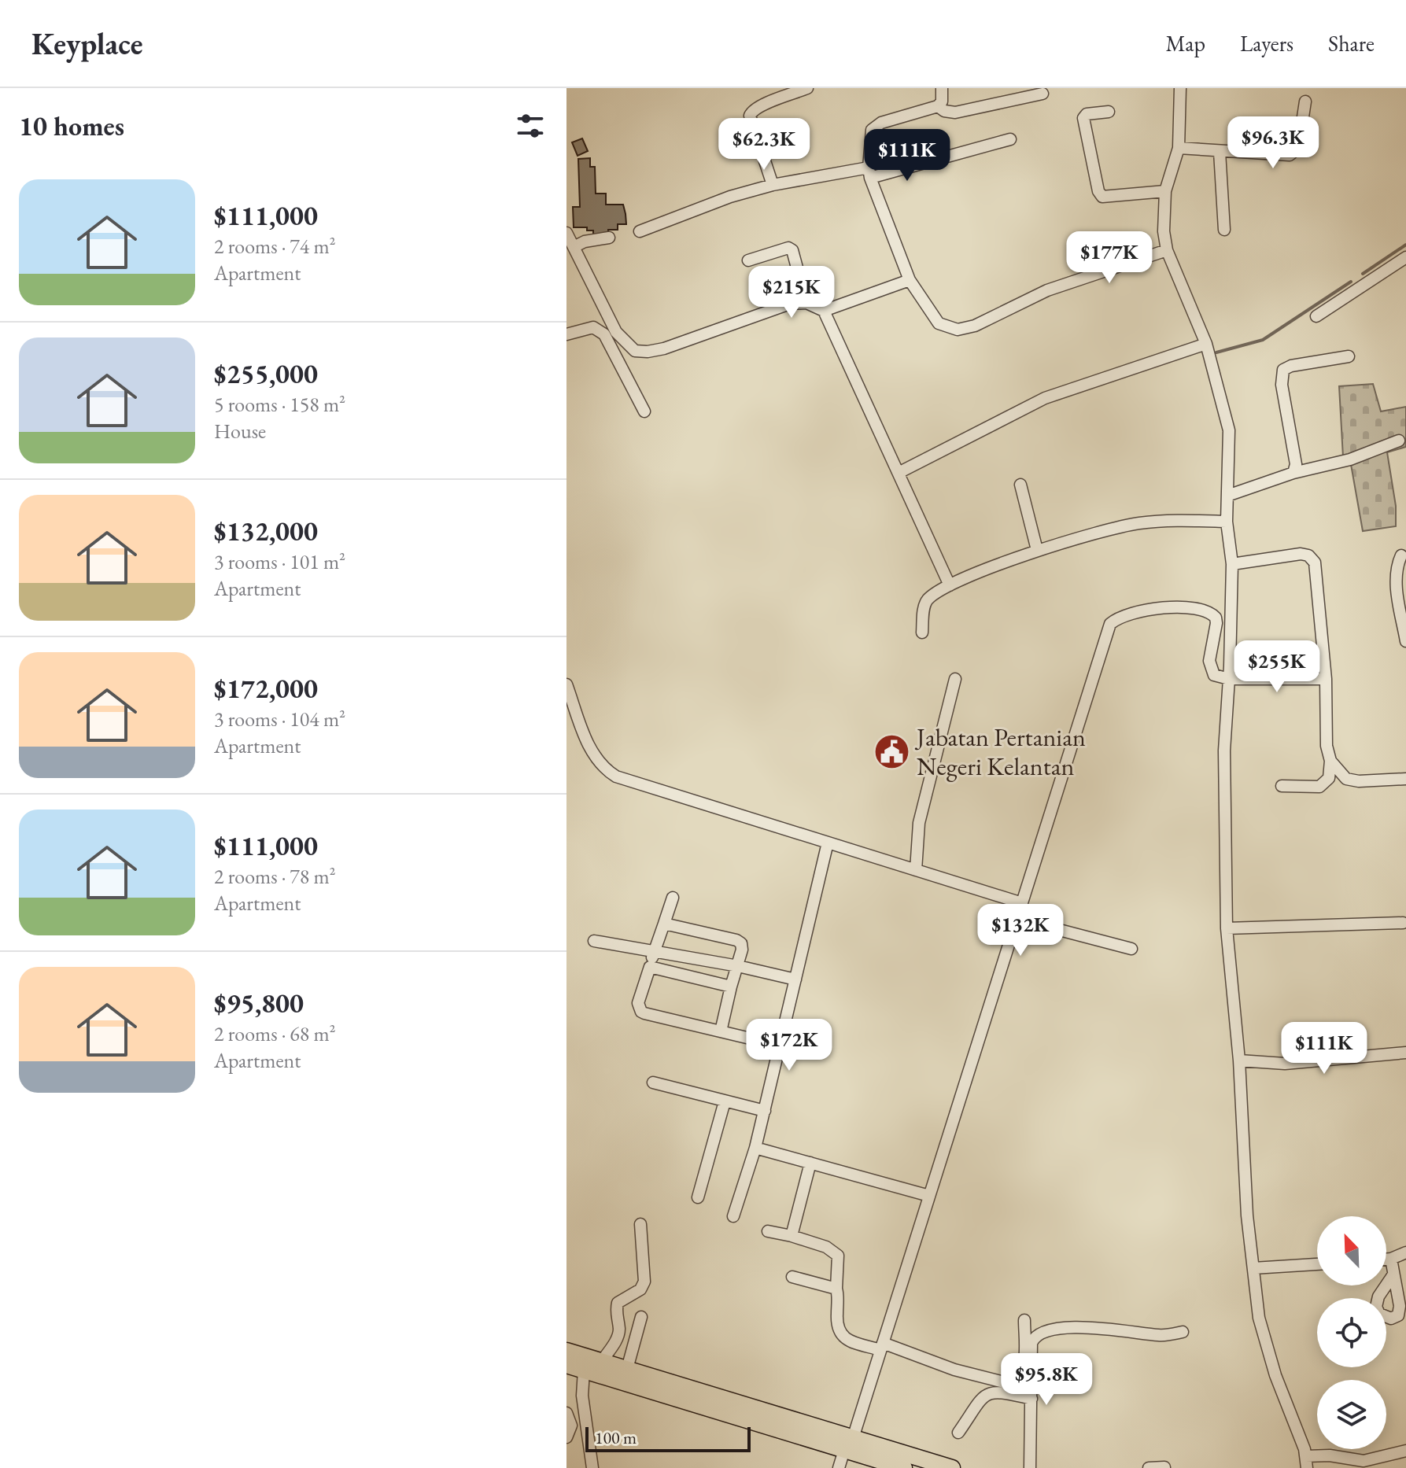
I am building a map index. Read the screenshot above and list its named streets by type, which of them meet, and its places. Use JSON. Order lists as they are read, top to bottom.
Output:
{
  "places": {
    "public building": ["Jabatan Pertanian Negeri Kelantan"]
  },
  "scale_bar": "100 m",
  "north": "top left",
  "page": {
    "header": "Keyplace",
    "nav": ["Map", "Layers", "Share"],
    "heading": "10 homes",
    "price": [
      "$96.3K",
      "$62.3K",
      "$111K",
      "$177K",
      "$215K",
      "$255K",
      "$132K",
      "$172K",
      "$111K",
      "$95.8K"
    ],
    "list": [
      {
        "name": "$111,000",
        "note": "2 rooms · 74 m² · Apartment"
      },
      {
        "name": "$255,000",
        "note": "5 rooms · 158 m² · House"
      },
      {
        "name": "$132,000",
        "note": "3 rooms · 101 m² · Apartment"
      },
      {
        "name": "$172,000",
        "note": "3 rooms · 104 m² · Apartment"
      },
      {
        "name": "$111,000",
        "note": "2 rooms · 78 m² · Apartment"
      },
      {
        "name": "$95,800",
        "note": "2 rooms · 68 m² · Apartment"
      }
    ],
    "scale": "100 m"
  }
}
